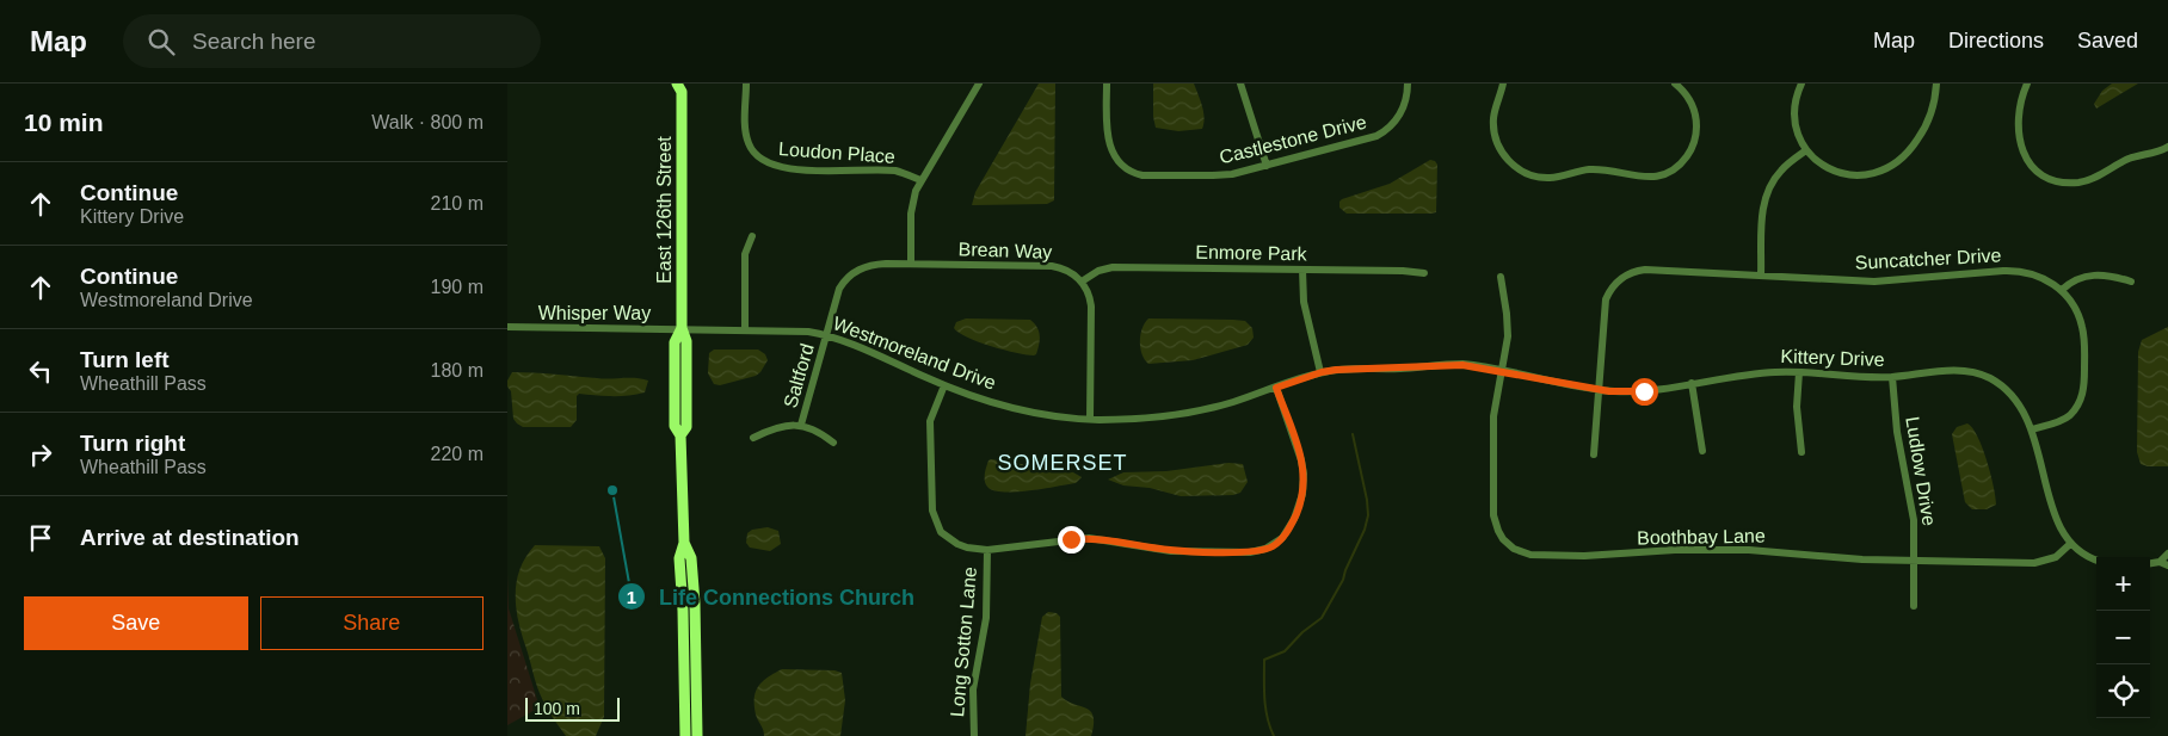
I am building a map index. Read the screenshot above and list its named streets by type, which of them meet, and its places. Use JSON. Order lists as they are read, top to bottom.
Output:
{
  "streets": {
    "main road": ["East 126th Street"],
    "street": [
      "Castlestone Drive",
      "Loudon Place",
      "Brean Way",
      "Enmore Park",
      "Suncatcher Drive",
      "Whisper Way",
      "Westmoreland Drive",
      "Kittery Drive",
      "Saltford",
      "Ludlow Drive",
      "Boothbay Lane",
      "Long Sotton Lane"
    ]
  },
  "crossings": [
    ["East 126th Street", "Whisper Way"],
    ["East 126th Street", "Westmoreland Drive"],
    ["Brean Way", "Enmore Park"],
    ["Brean Way", "Westmoreland Drive"],
    ["Brean Way", "Saltford"],
    ["Suncatcher Drive", "Kittery Drive"],
    ["Whisper Way", "Westmoreland Drive"],
    ["Westmoreland Drive", "Kittery Drive"],
    ["Westmoreland Drive", "Saltford"],
    ["Kittery Drive", "Ludlow Drive"],
    ["Kittery Drive", "Boothbay Lane"],
    ["Ludlow Drive", "Boothbay Lane"]
  ],
  "districts": ["SOMERSET"],
  "places": ["Life Connections Church"],
  "scale_bar": "100 m",
  "page": {
    "header": "Map",
    "search": "Search here",
    "nav": ["Map", "Directions", "Saved"],
    "heading": ["10 min", "Walk · 800 m"],
    "list": [
      ["Continue", "Kittery Drive", "210 m"],
      ["Continue", "Westmoreland Drive", "190 m"],
      ["Turn left", "Wheathill Pass", "180 m"],
      ["Turn right", "Wheathill Pass", "220 m"],
      "Arrive at destination"
    ],
    "map_buttons": ["+", "−"],
    "buttons": ["Save", "Share"],
    "scale": "100 m"
  }
}
